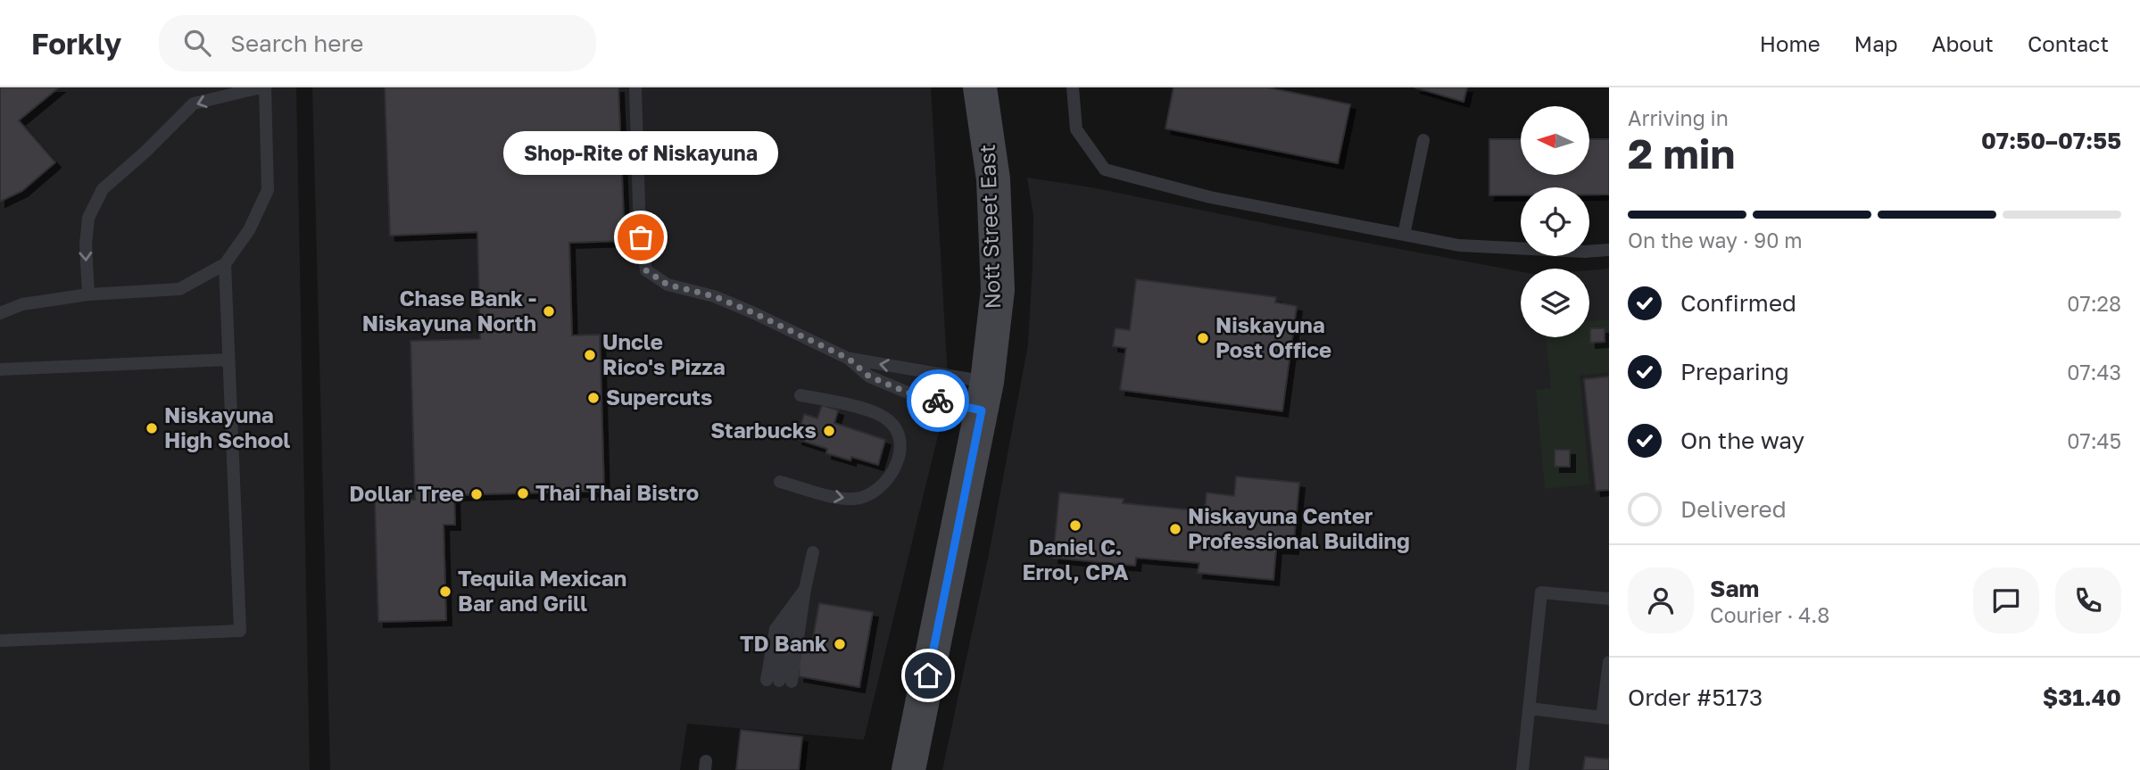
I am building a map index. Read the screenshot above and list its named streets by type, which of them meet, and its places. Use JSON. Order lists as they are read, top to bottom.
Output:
{
  "streets": {
    "street": ["Nott Street East"]
  },
  "places": [
    "Shop-Rite of Niskayuna",
    "Chase Bank - Niskayuna North",
    "Niskayuna Post Office",
    "Uncle Rico's Pizza",
    "Supercuts",
    "Niskayuna High School",
    "Starbucks",
    "Thai Thai Bistro",
    "Dollar Tree",
    "Daniel C. Errol, CPA",
    "Niskayuna Center Professional Building",
    "Tequila Mexican Bar and Grill",
    "TD Bank"
  ],
  "north": "left",
  "page": {
    "header": "Forkly",
    "search": "Search here",
    "nav": [
      "Home",
      "Map",
      "About",
      "Contact"
    ],
    "heading": ["2 min", "Arriving in", "07:50–07:55"],
    "panel": [
      "Sam",
      "Courier · 4.8",
      "Order #5173",
      "$31.40"
    ],
    "bubble": "Shop-Rite of Niskayuna",
    "bar": "On the way · 90 m",
    "list": [
      ["Confirmed", "07:28"],
      ["Preparing", "07:43"],
      ["On the way", "07:45"],
      "Delivered"
    ]
  }
}
